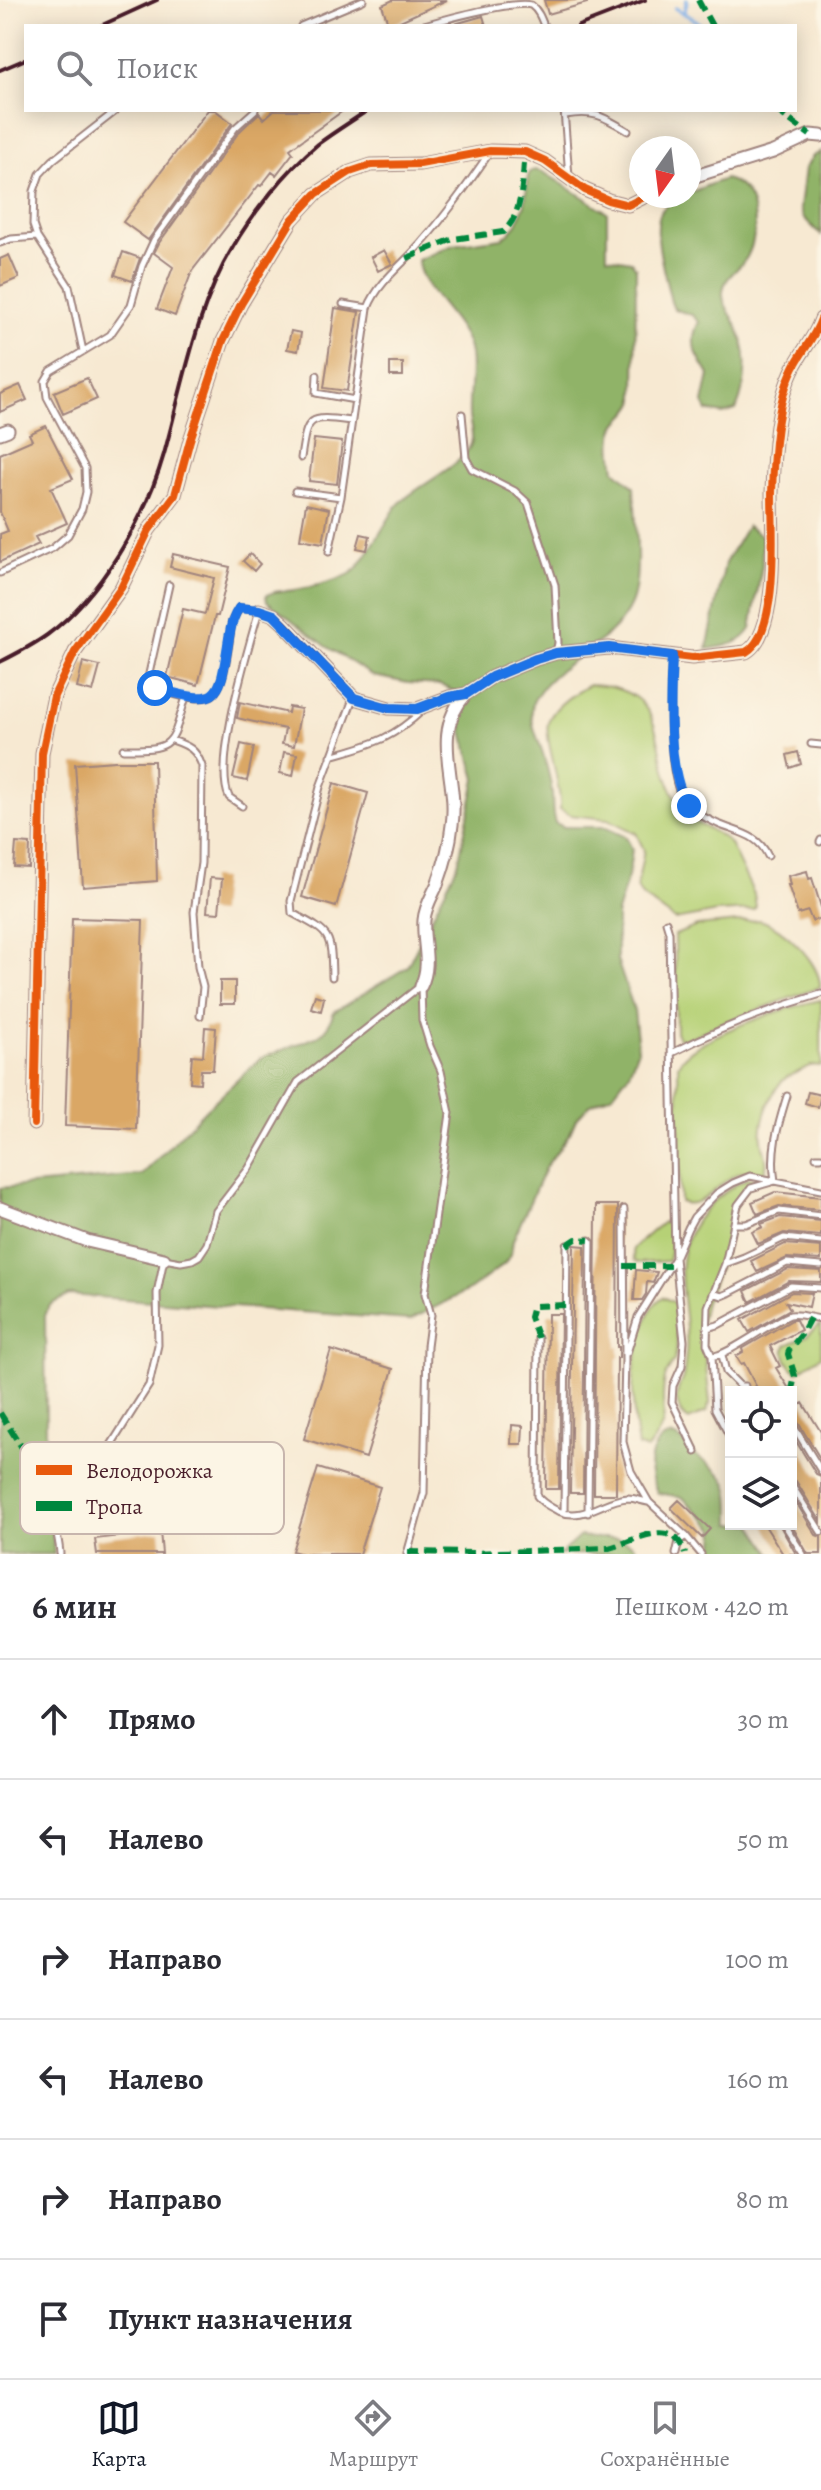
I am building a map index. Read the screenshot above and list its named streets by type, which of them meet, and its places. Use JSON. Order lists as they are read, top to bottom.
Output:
{
  "legend": ["Велодорожка", "Тропа"],
  "north": "bottom",
  "page": {
    "search": "Поиск",
    "heading": ["6 мин", "Пешком · 420 m"],
    "list": [
      ["Прямо", "30 m"],
      ["Налево", "50 m"],
      ["Направо", "100 m"],
      ["Налево", "160 m"],
      ["Направо", "80 m"],
      "Пункт назначения"
    ],
    "nav": ["Карта", "Маршрут", "Сохранённые"]
  }
}
